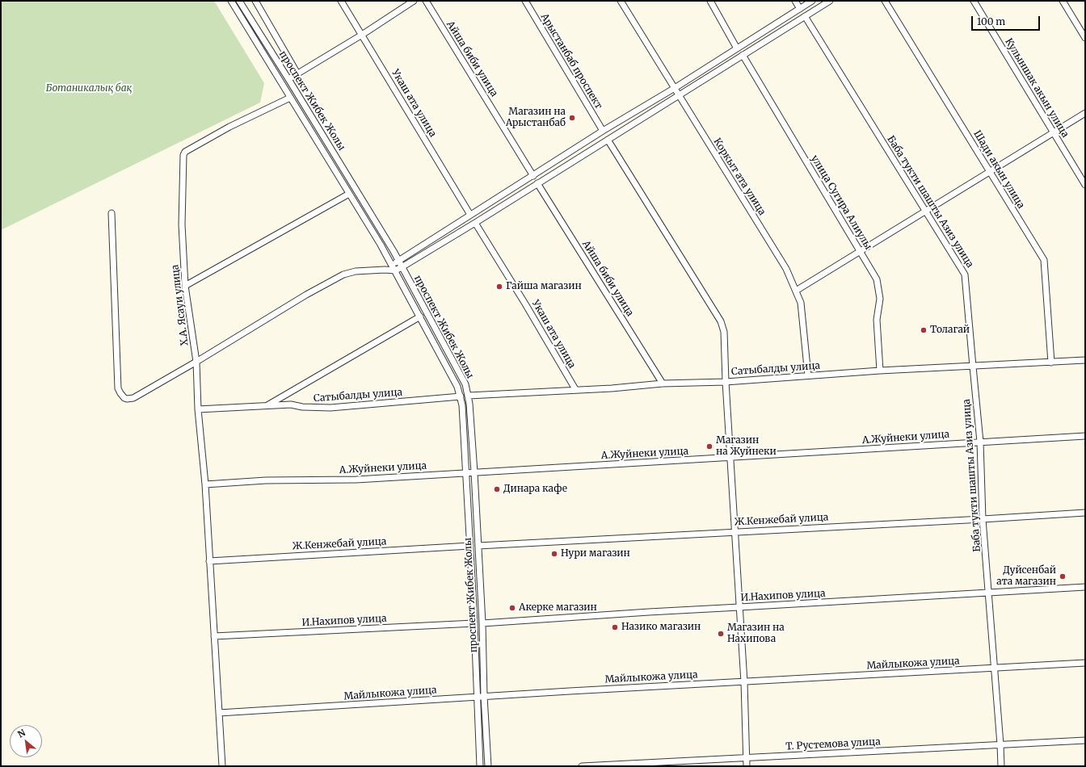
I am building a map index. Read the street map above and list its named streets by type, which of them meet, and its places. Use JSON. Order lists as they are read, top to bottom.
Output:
{
  "streets": {
    "street": [
      "Айша биби улица",
      "Арыстанбаб проспект",
      "Кулыншак акын улица",
      "проспект Жибек Жолы",
      "Укаш ата улица",
      "Шади акын улица",
      "Коркыт ата улица",
      "Баба тукти шашты Азиз улица",
      "улица Сугира Алиулы",
      "Х.А. Ясауи улица",
      "Сатыбалды улица",
      "А.Жуйнеки улица",
      "Ж.Кенжебай улица",
      "И.Нахипов улица",
      "Майлыкожа улица",
      "Т. Рустемова улица"
    ]
  },
  "crossings": [
    ["Айша биби улица", "Сатыбалды улица"],
    ["проспект Жибек Жолы", "Х.А. Ясауи улица"],
    ["проспект Жибек Жолы", "Сатыбалды улица"],
    ["проспект Жибек Жолы", "А.Жуйнеки улица"],
    ["проспект Жибек Жолы", "Ж.Кенжебай улица"],
    ["проспект Жибек Жолы", "И.Нахипов улица"],
    ["проспект Жибек Жолы", "Майлыкожа улица"],
    ["Укаш ата улица", "Сатыбалды улица"],
    ["Шади акын улица", "Сатыбалды улица"],
    ["Коркыт ата улица", "Сатыбалды улица"],
    ["Баба тукти шашты Азиз улица", "Сатыбалды улица"],
    ["Баба тукти шашты Азиз улица", "А.Жуйнеки улица"],
    ["Баба тукти шашты Азиз улица", "Ж.Кенжебай улица"],
    ["Баба тукти шашты Азиз улица", "И.Нахипов улица"],
    ["Баба тукти шашты Азиз улица", "Майлыкожа улица"],
    ["Баба тукти шашты Азиз улица", "Т. Рустемова улица"],
    ["улица Сугира Алиулы", "Сатыбалды улица"],
    ["Х.А. Ясауи улица", "Сатыбалды улица"],
    ["Х.А. Ясауи улица", "А.Жуйнеки улица"],
    ["Х.А. Ясауи улица", "Ж.Кенжебай улица"],
    ["Х.А. Ясауи улица", "И.Нахипов улица"],
    ["Х.А. Ясауи улица", "Майлыкожа улица"]
  ],
  "parks": ["Ботаникалық бақ"],
  "places": [
    "Магазин на Арыстанбаб",
    "Гайша магазин",
    "Толагай",
    "Магазин на Жуйнеки",
    "Динара кафе",
    "Нури магазин",
    "Дуйсенбай ата магазин",
    "Акерке магазин",
    "Назико магазин",
    "Магазин на Нахипова"
  ],
  "scale_bar": "100 m",
  "north": "top left"
}
